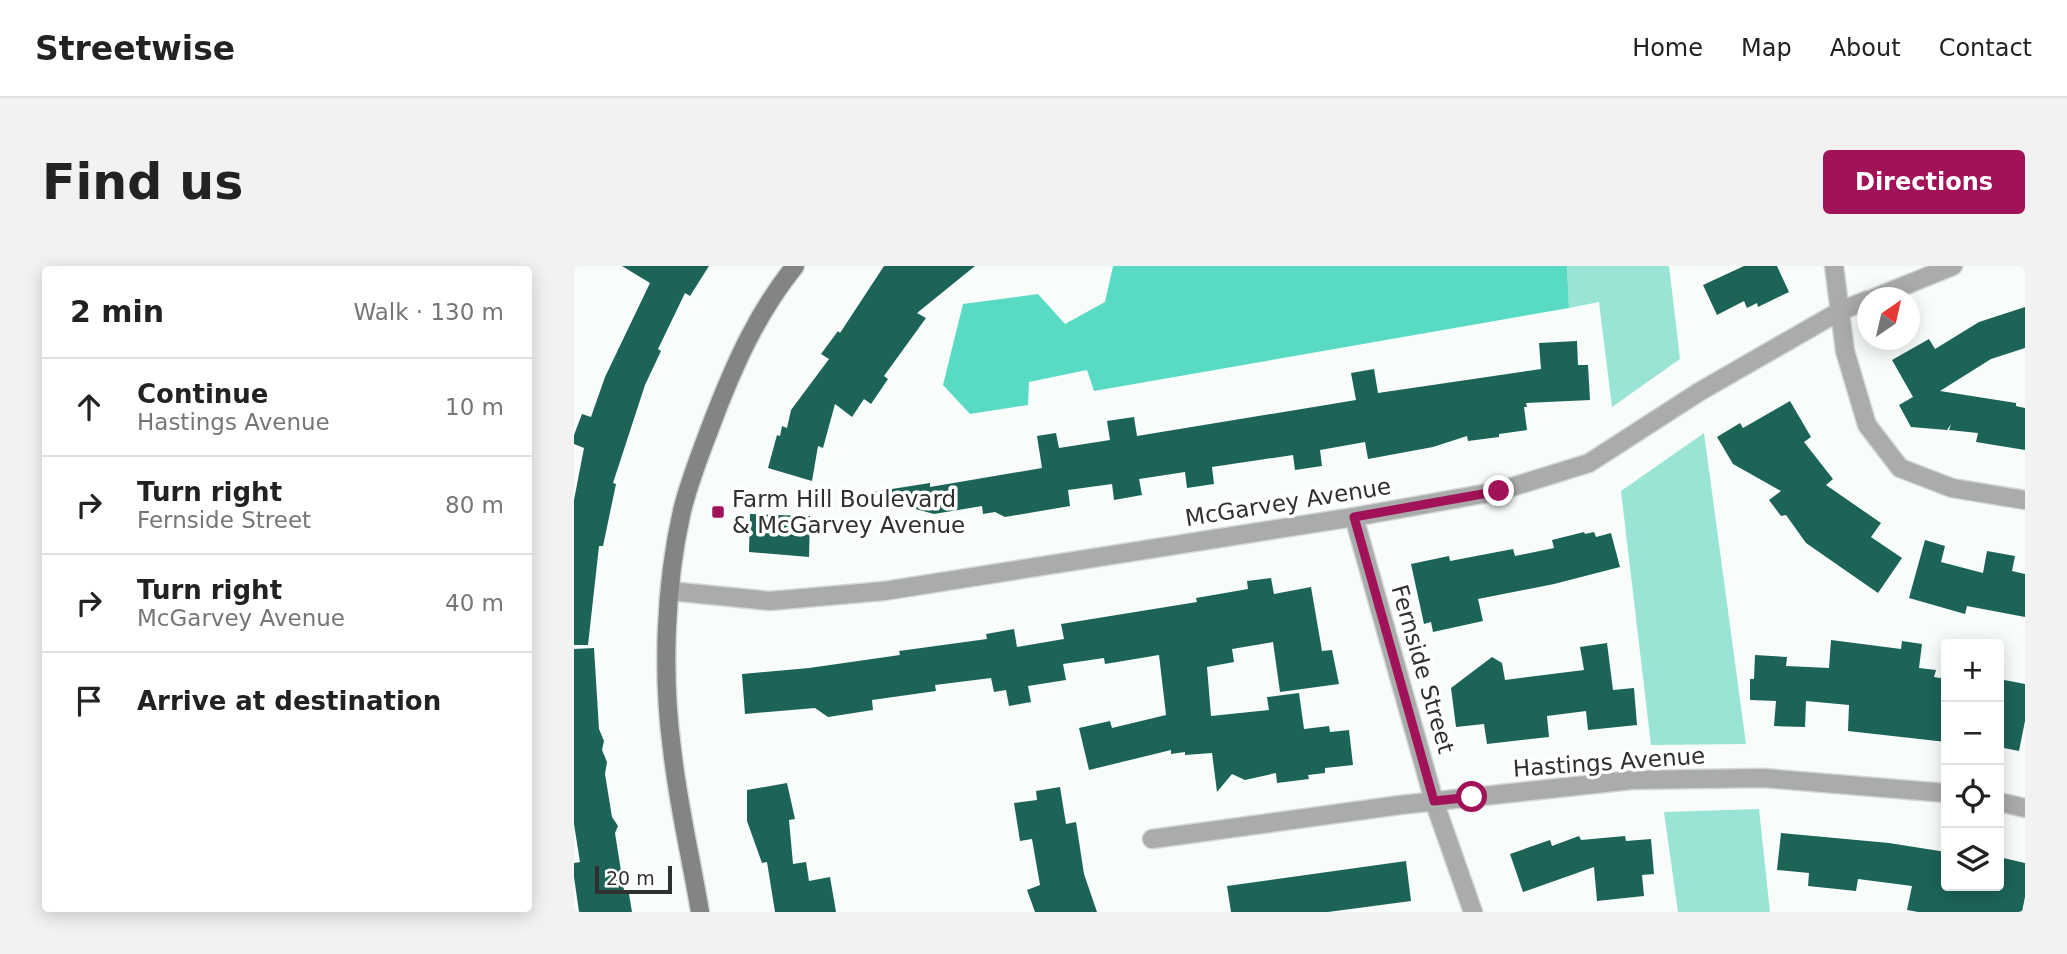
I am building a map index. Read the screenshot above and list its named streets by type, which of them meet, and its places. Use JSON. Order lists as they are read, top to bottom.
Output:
{
  "streets": {
    "street": ["McGarvey Avenue", "Fernside Street", "Hastings Avenue"]
  },
  "crossings": [
    ["McGarvey Avenue", "Fernside Street"],
    ["Fernside Street", "Hastings Avenue"]
  ],
  "places": {
    "transit": ["Farm Hill Boulevard & McGarvey Avenue"]
  },
  "scale_bar": "20 m",
  "north": "top right",
  "page": {
    "header": "Streetwise",
    "nav": [
      "Home",
      "Map",
      "About",
      "Contact"
    ],
    "buttons": "Directions",
    "title": "Find us",
    "heading": ["2 min", "Walk · 130 m"],
    "list": [
      ["Continue", "Hastings Avenue", "10 m"],
      ["Turn right", "Fernside Street", "80 m"],
      ["Turn right", "McGarvey Avenue", "40 m"],
      "Arrive at destination"
    ],
    "map_buttons": ["+", "−"],
    "scale": "20 m"
  }
}
